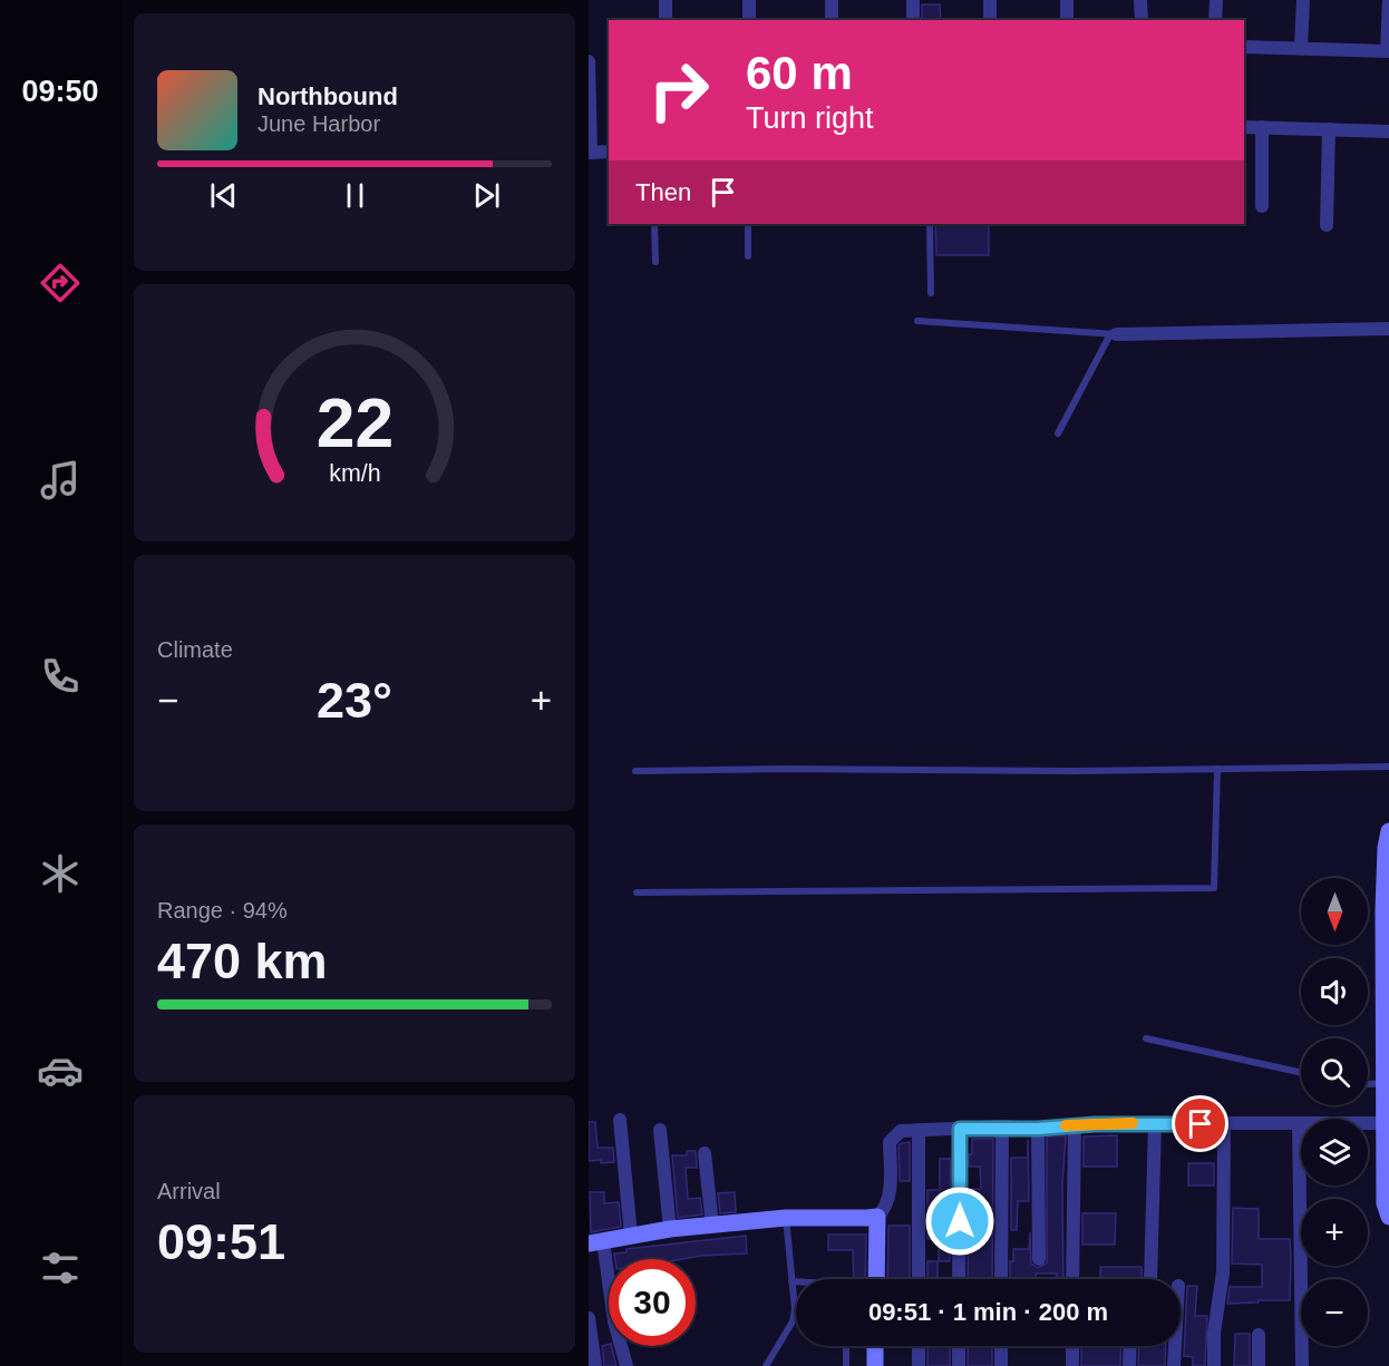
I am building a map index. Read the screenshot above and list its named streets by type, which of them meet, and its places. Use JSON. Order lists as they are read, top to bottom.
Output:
{
  "north": "bottom",
  "page": {
    "tabs": "09:50",
    "turn": ["60 m", "Turn right"],
    "song": ["Northbound", "June Harbor"],
    "then": "Then",
    "tile": [
      "Climate",
      ["Range · 94%", "470 km"],
      ["Arrival", "09:51"]
    ],
    "heat": ["−", "23°", "+"],
    "map_buttons": ["+", "−"],
    "limit": "30",
    "trip": "09:51 · 1 min · 200 m",
    "gauge": ["22", "km/h"]
  }
}
